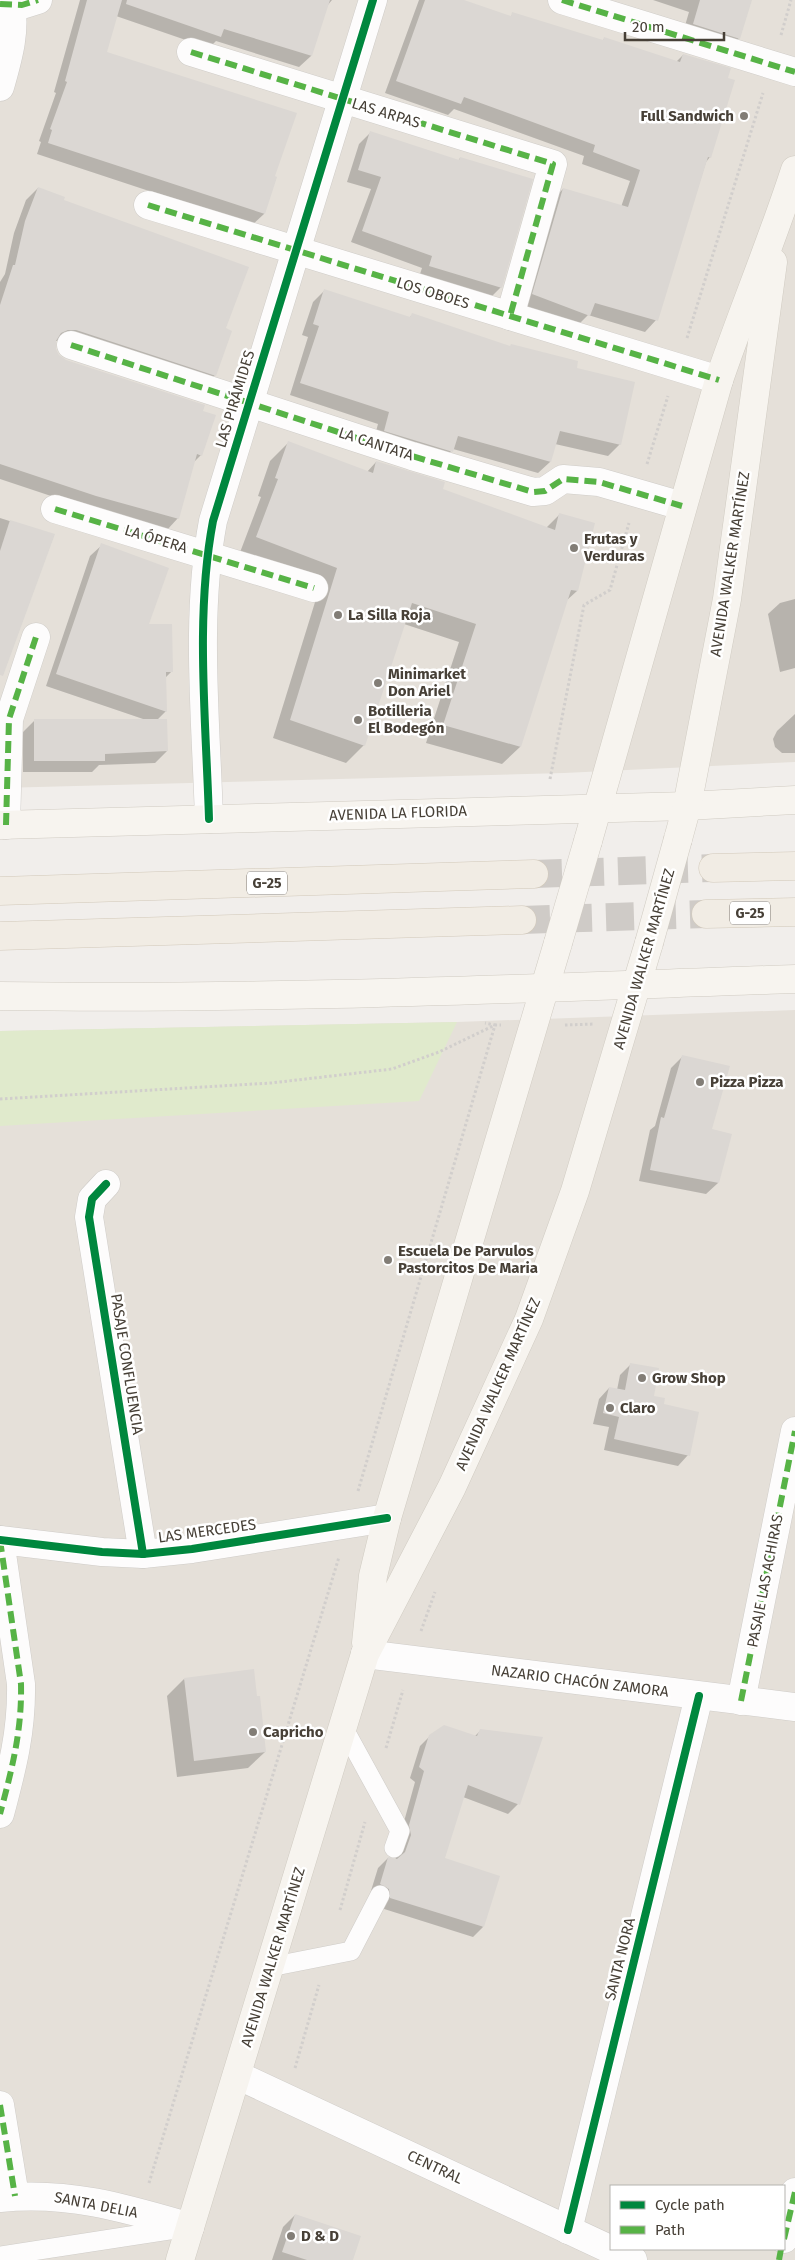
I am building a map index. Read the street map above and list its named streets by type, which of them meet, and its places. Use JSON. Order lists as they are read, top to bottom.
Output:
{
  "streets": {
    "main road": ["AVENIDA WALKER MARTÍNEZ", "AVENIDA LA FLORIDA", "G-25"],
    "street": [
      "LAS ARPAS",
      "LOS OBOES",
      "LAS PIRÁMIDES",
      "LA CANTATA",
      "LA ÓPERA",
      "PASAJE CONFLUENCIA",
      "LAS MERCEDES",
      "PASAJE LAS ACHIRAS",
      "NAZARIO CHACÓN ZAMORA",
      "SANTA NORA",
      "CENTRAL",
      "SANTA DELIA"
    ]
  },
  "crossings": [
    ["LAS ARPAS", "LOS OBOES"],
    ["LAS ARPAS", "LAS PIRÁMIDES"],
    ["LOS OBOES", "LAS PIRÁMIDES"],
    ["LOS OBOES", "AVENIDA WALKER MARTÍNEZ"],
    ["LAS PIRÁMIDES", "LA CANTATA"],
    ["LAS PIRÁMIDES", "LA ÓPERA"],
    ["LAS PIRÁMIDES", "AVENIDA LA FLORIDA"],
    ["LA CANTATA", "AVENIDA WALKER MARTÍNEZ"],
    ["AVENIDA WALKER MARTÍNEZ", "AVENIDA LA FLORIDA"],
    ["AVENIDA WALKER MARTÍNEZ", "LAS MERCEDES"],
    ["AVENIDA WALKER MARTÍNEZ", "NAZARIO CHACÓN ZAMORA"],
    ["AVENIDA WALKER MARTÍNEZ", "CENTRAL"],
    ["AVENIDA WALKER MARTÍNEZ", "SANTA DELIA"],
    ["PASAJE CONFLUENCIA", "LAS MERCEDES"],
    ["PASAJE LAS ACHIRAS", "NAZARIO CHACÓN ZAMORA"],
    ["NAZARIO CHACÓN ZAMORA", "SANTA NORA"],
    ["SANTA NORA", "CENTRAL"]
  ],
  "places": [
    "Full Sandwich",
    "Frutas y Verduras",
    "La Silla Roja",
    "Minimarket Don Ariel",
    "Botilleria El Bodegón",
    "Pizza Pizza",
    "Escuela De Parvulos Pastorcitos De Maria",
    "Grow Shop",
    "Claro",
    "Capricho",
    "D & D"
  ],
  "legend": ["Cycle path", "Path"],
  "scale_bar": "20 m"
}
